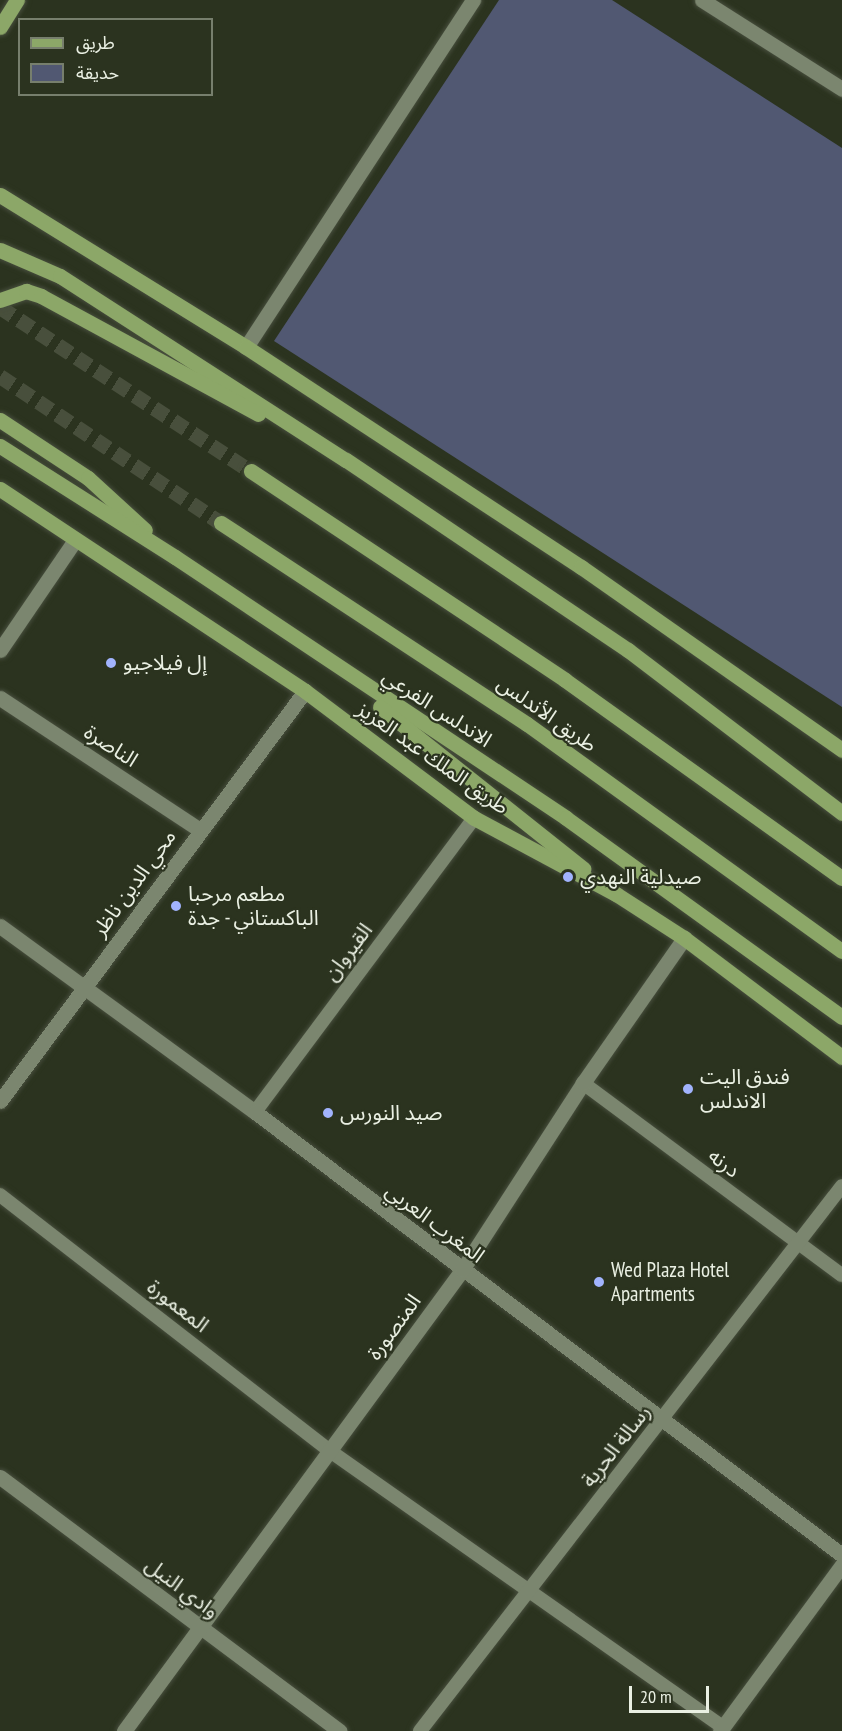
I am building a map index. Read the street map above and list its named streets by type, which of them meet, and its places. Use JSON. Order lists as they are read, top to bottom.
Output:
{
  "streets": {
    "main road": ["الاندلس الفرعي", "طريق الأندلس", "طريق الملك عبد العزيز"],
    "street": [
      "الناصرة",
      "محي الدين ناظر",
      "المغرب العربي",
      "المنصورة",
      "وادي النيل"
    ],
    "lane": [
      "القيروان",
      "درنه",
      "المعمورة",
      "رسالة الحرية"
    ]
  },
  "crossings": [
    ["الناصرة", "محي الدين ناظر"],
    ["طريق الملك عبد العزيز", "محي الدين ناظر"],
    ["طريق الملك عبد العزيز", "القيروان"],
    ["طريق الملك عبد العزيز", "المنصورة"],
    ["محي الدين ناظر", "المغرب العربي"],
    ["القيروان", "المغرب العربي"],
    ["درنه", "المنصورة"],
    ["درنه", "رسالة الحرية"],
    ["المغرب العربي", "المنصورة"],
    ["المغرب العربي", "رسالة الحرية"],
    ["المعمورة", "المنصورة"],
    ["المعمورة", "رسالة الحرية"],
    ["المنصورة", "وادي النيل"]
  ],
  "places": [
    "إل فيلاجيو",
    "صيدلية النهدي",
    "مطعم مرحبا الباكستاني - جدة",
    "فندق اليت الاندلس",
    "صيد النورس",
    "Wed Plaza Hotel Apartments"
  ],
  "legend": ["طريق", "حديقة"],
  "scale_bar": "20 m"
}
